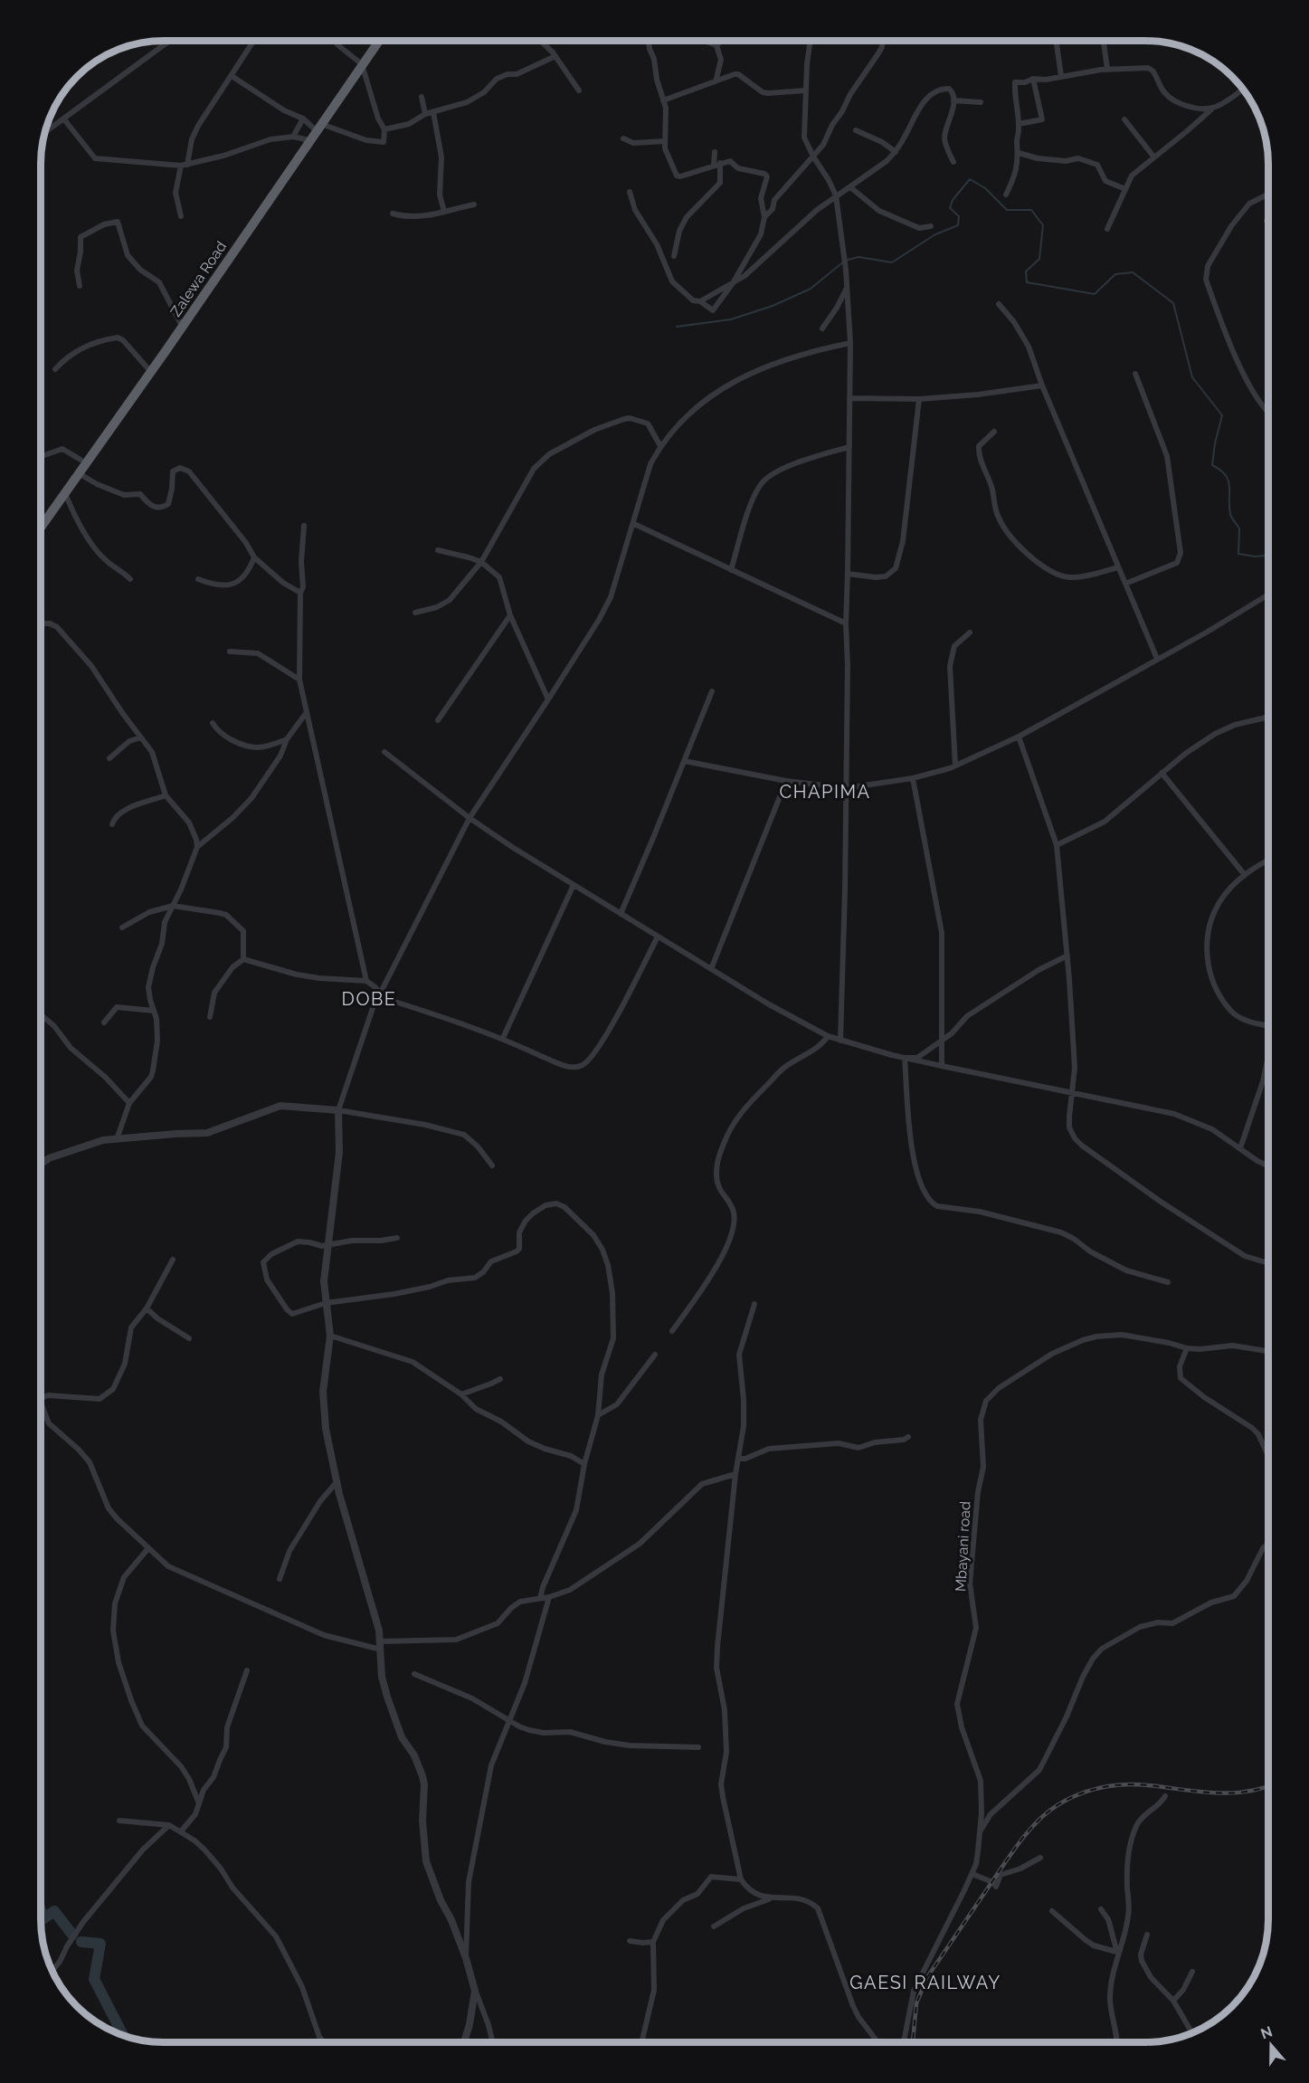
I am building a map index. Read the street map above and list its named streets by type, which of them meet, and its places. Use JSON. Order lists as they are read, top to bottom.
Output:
{
  "streets": {
    "highway": ["Zalewa Road"],
    "street": ["Mbayani road"]
  },
  "districts": ["CHAPIMA", "DOBE", "GAESI RAILWAY"],
  "north": "top"
}
